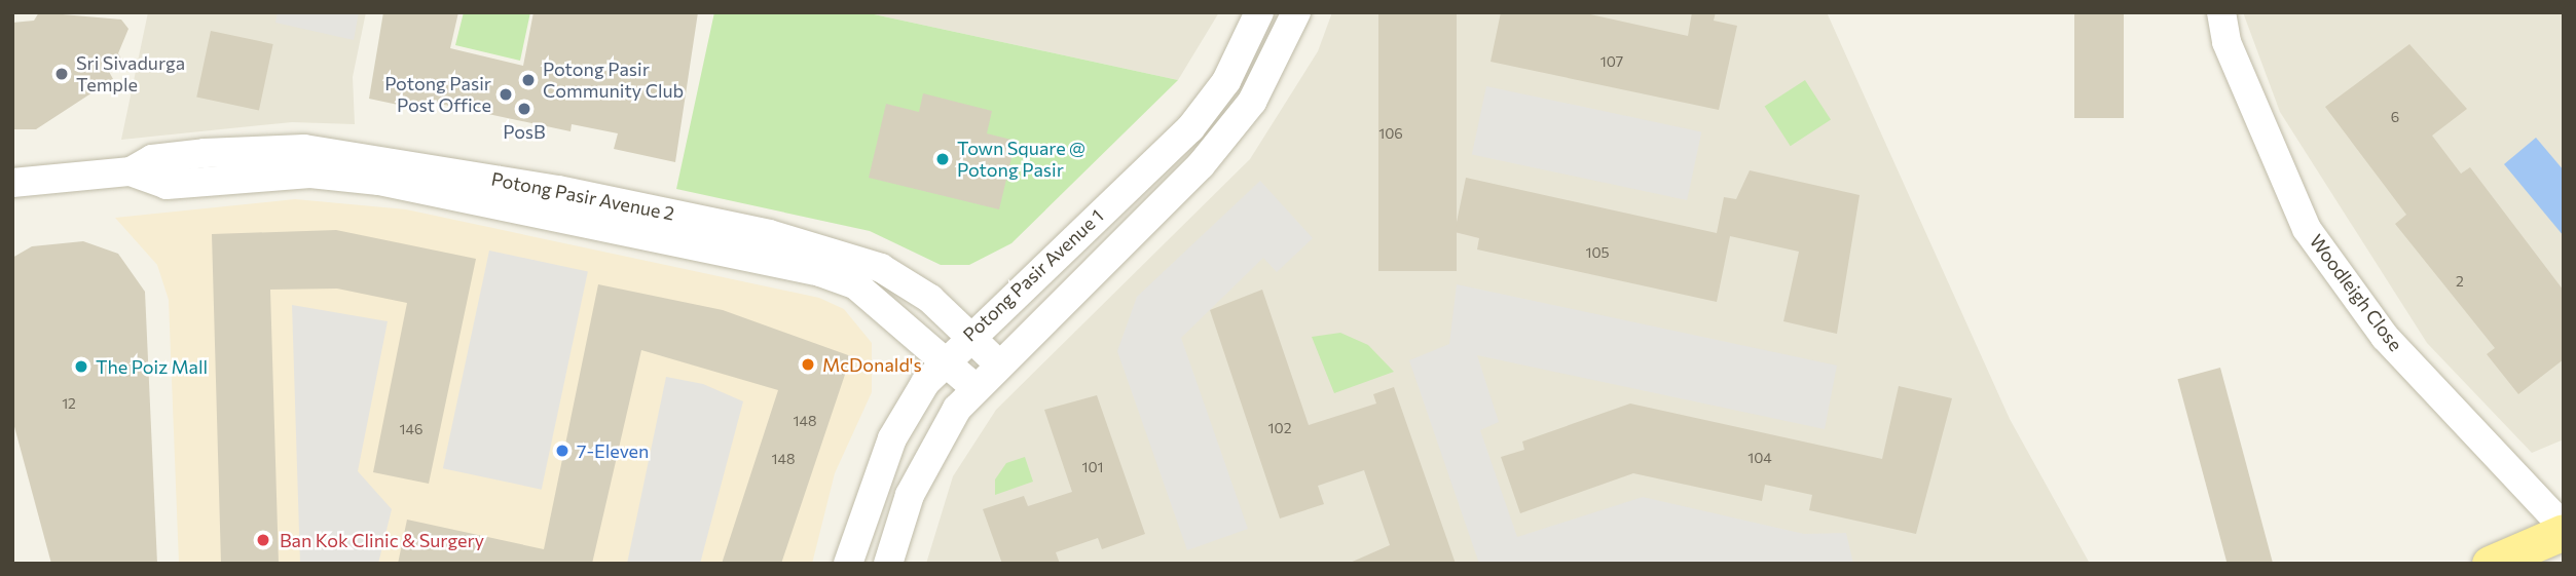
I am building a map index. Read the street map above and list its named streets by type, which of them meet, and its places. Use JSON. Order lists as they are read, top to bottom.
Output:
{
  "streets": {
    "street": ["Potong Pasir Avenue 2", "Potong Pasir Avenue 1", "Woodleigh Close"]
  },
  "crossings": [
    ["Potong Pasir Avenue 2", "Potong Pasir Avenue 1"]
  ],
  "places": [
    "Sri Sivadurga Temple",
    "Potong Pasir Community Club",
    "Potong Pasir Post Office",
    "PosB",
    "Town Square @ Potong Pasir",
    "McDonald's",
    "The Poiz Mall",
    "7-Eleven",
    "Ban Kok Clinic & Surgery"
  ],
  "house_numbers": [
    "107",
    "6",
    "106",
    "105",
    "2",
    "12",
    "148",
    "102",
    "146",
    "104",
    "148",
    "101"
  ]
}
